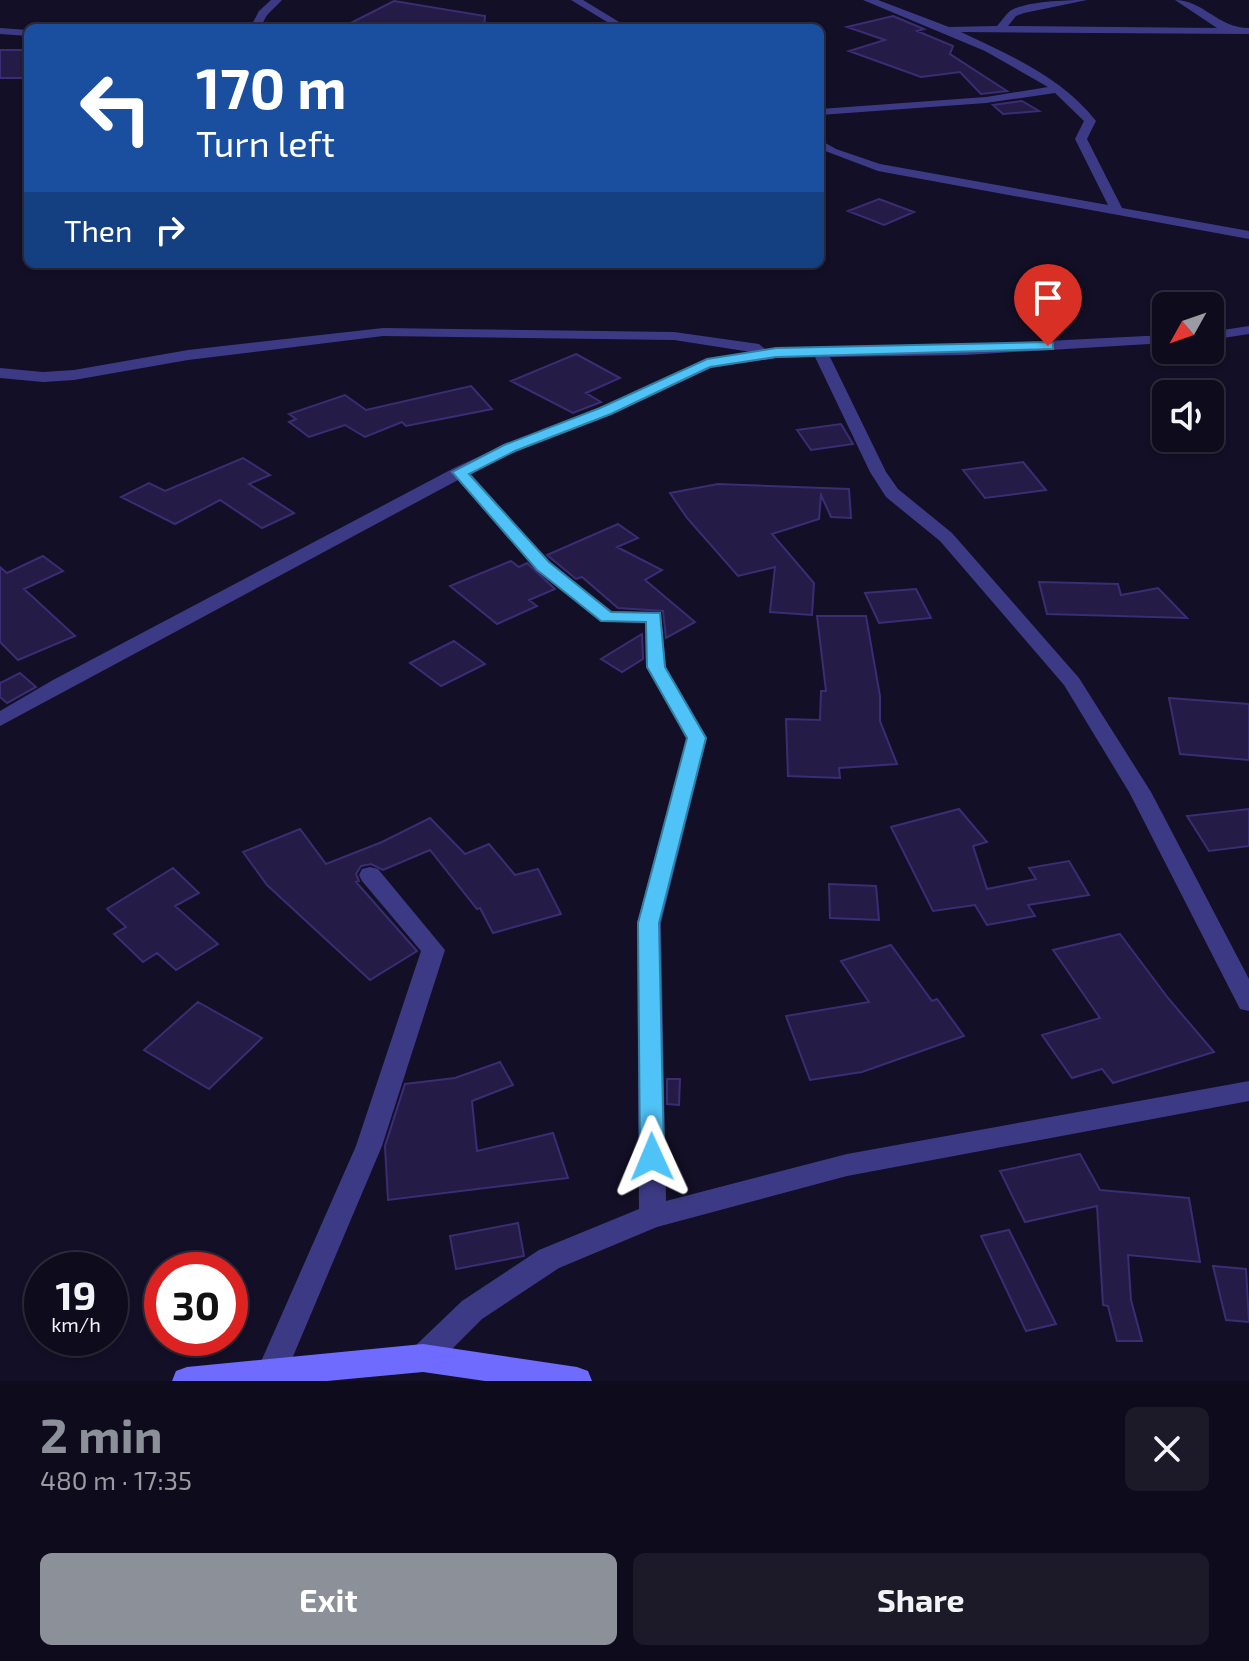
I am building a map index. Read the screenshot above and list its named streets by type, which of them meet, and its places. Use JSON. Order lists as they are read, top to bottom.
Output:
{
  "north": "bottom left",
  "page": {
    "turn": ["170 m", "Turn left"],
    "then": "Then",
    "speed": "19 km/h",
    "limit": "30",
    "heading": ["2 min", "480 m · 17:35"],
    "buttons": ["Exit", "Share"]
  }
}
